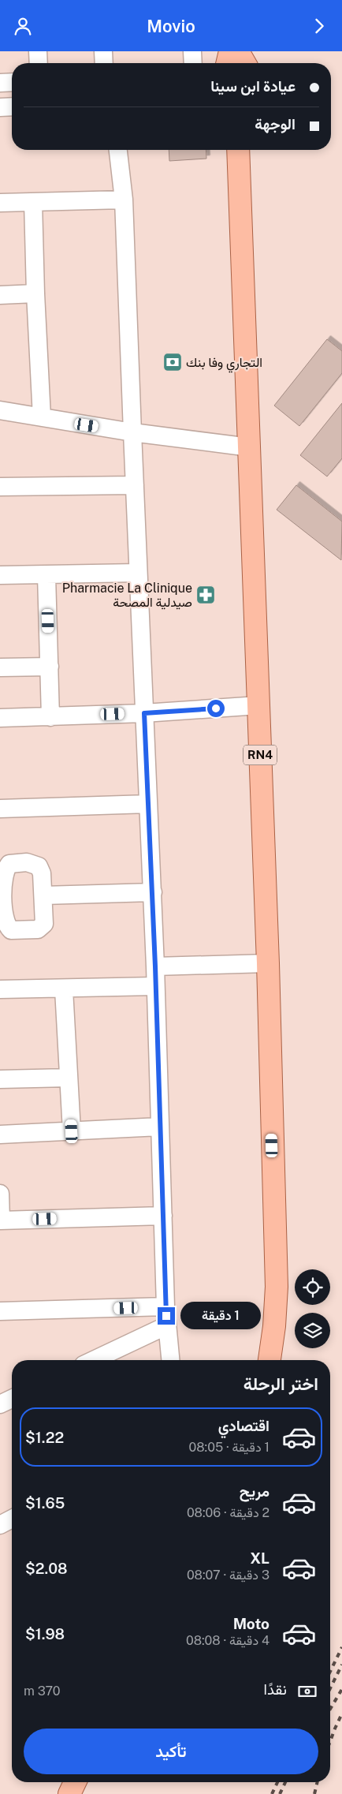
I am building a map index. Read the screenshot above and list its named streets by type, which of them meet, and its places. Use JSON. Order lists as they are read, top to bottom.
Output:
{
  "streets": {
    "main road": ["RN4"]
  },
  "places": {
    "bank": ["التجاري وفا بنك"],
    "pharmacy": ["Pharmacie La Clinique صيدلية المصحة"]
  },
  "page": {
    "header": "Movio",
    "banner": ["عيادة ابن سينا", "الوجهة"],
    "bubble": "1 دقيقة",
    "heading": "اختر الرحلة",
    "list": [
      {
        "name": "اقتصادي",
        "note": "1 دقيقة · 08:05",
        "value": "$1.22"
      },
      {
        "name": "مريح",
        "note": "2 دقيقة · 08:06",
        "value": "$1.65"
      },
      {
        "name": "XL",
        "note": "3 دقيقة · 08:07",
        "value": "$2.08"
      },
      {
        "name": "Moto",
        "note": "4 دقيقة · 08:08",
        "value": "$1.98"
      }
    ],
    "pay": ["نقدًا", "370 m"],
    "buttons": "تأكيد"
  }
}
